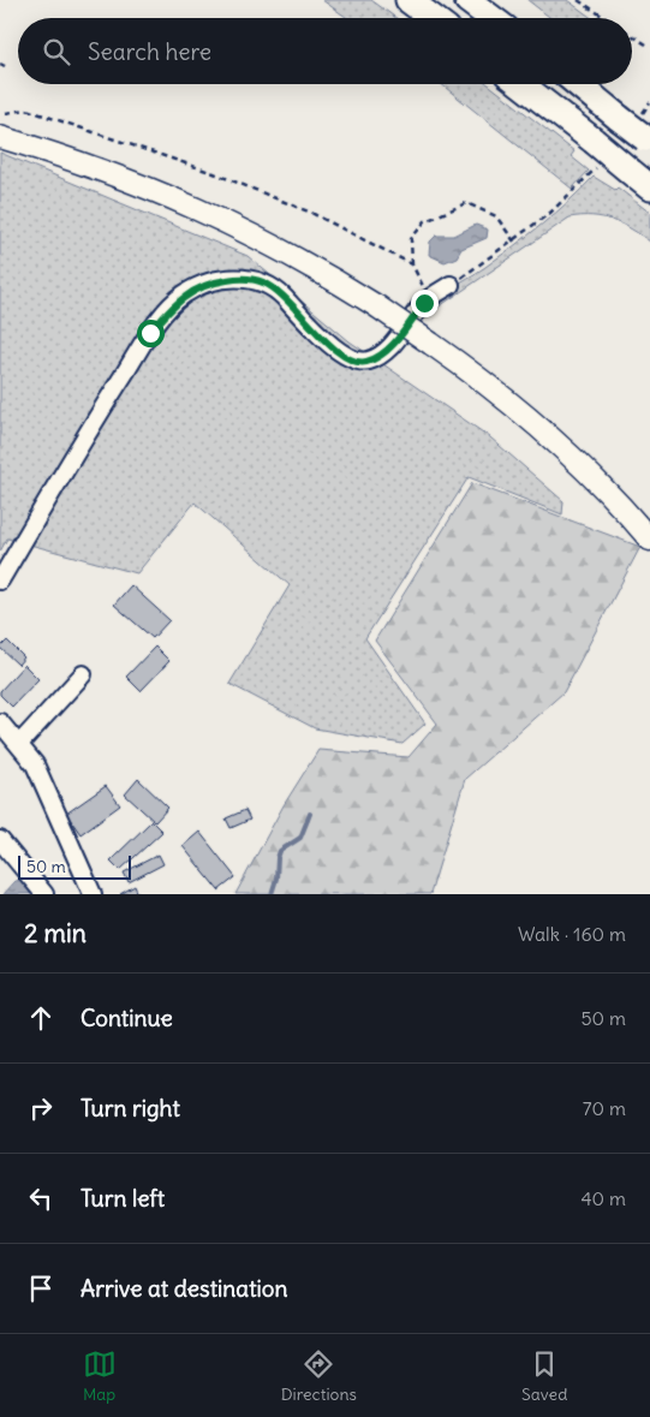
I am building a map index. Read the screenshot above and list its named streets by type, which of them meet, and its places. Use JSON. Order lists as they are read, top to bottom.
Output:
{
  "scale_bar": "50 m",
  "page": {
    "search": "Search here",
    "scale": "50 m",
    "heading": ["2 min", "Walk · 160 m"],
    "list": [
      ["Continue", "50 m"],
      ["Turn right", "70 m"],
      ["Turn left", "40 m"],
      "Arrive at destination"
    ],
    "nav": ["Map", "Directions", "Saved"]
  }
}
